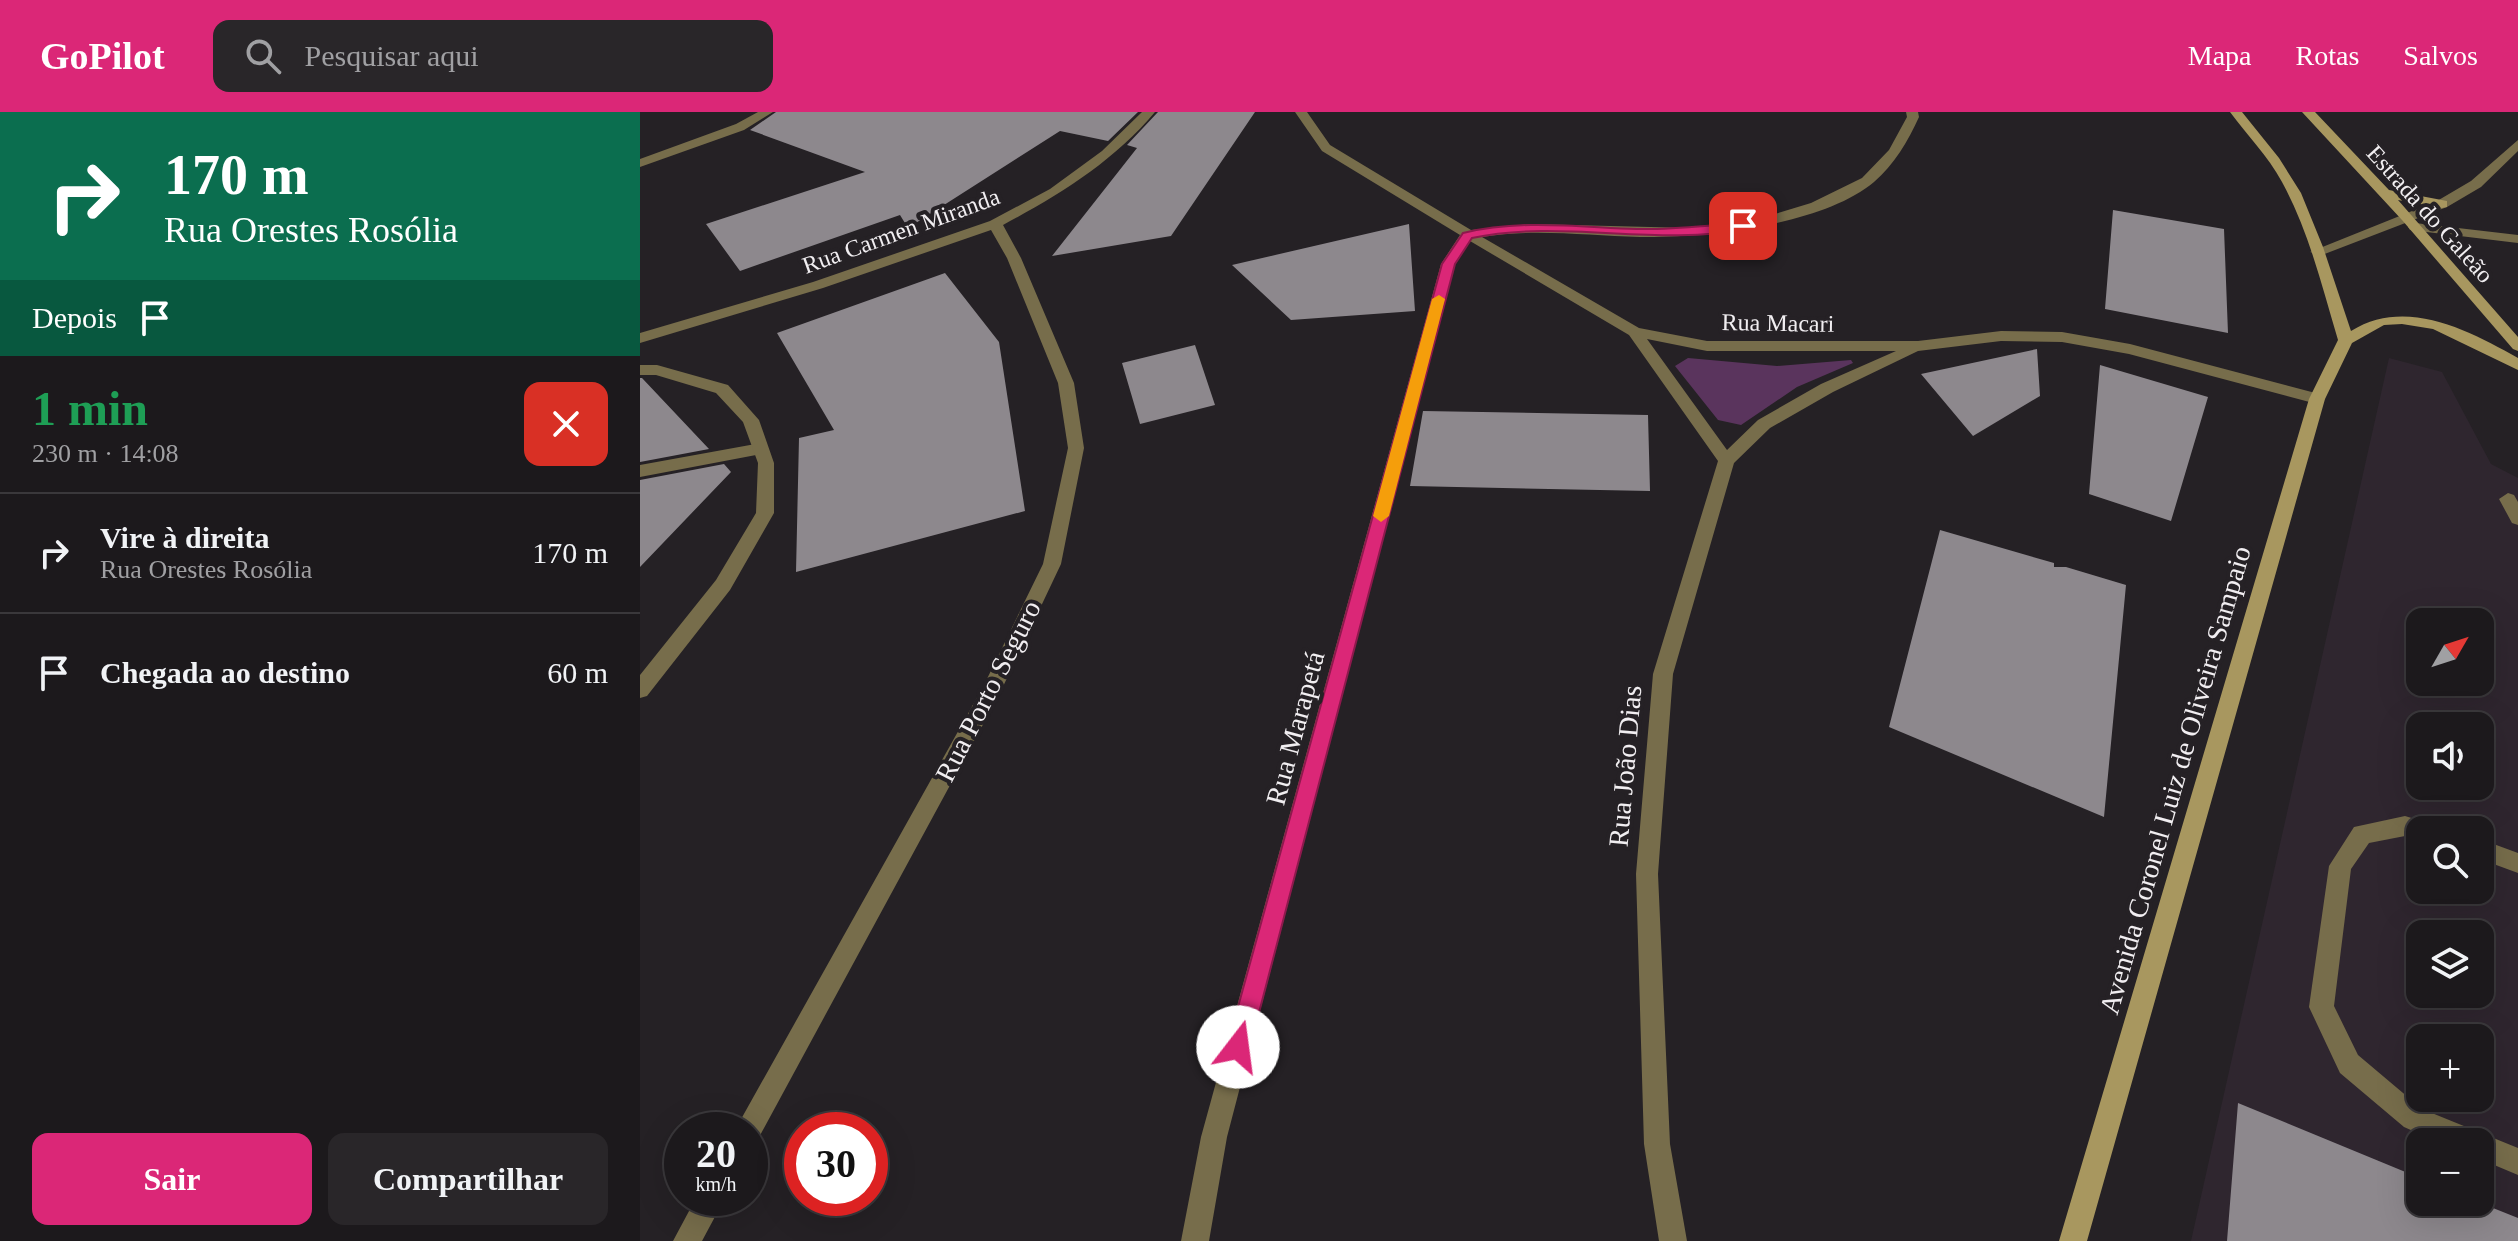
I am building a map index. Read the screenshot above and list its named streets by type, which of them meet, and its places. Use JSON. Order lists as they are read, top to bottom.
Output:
{
  "streets": {
    "main road": ["Estrada do Galeão", "Avenida Coronel Luiz de Oliveira Sampaio"],
    "street": [
      "Rua Carmen Miranda",
      "Rua Macari",
      "Rua Porto Seguro",
      "Rua Marapetá",
      "Rua João Dias"
    ]
  },
  "crossings": [
    ["Rua Carmen Miranda", "Rua Porto Seguro"],
    ["Rua Macari", "Rua Marapetá"],
    ["Rua Macari", "Avenida Coronel Luiz de Oliveira Sampaio"]
  ],
  "north": "top right",
  "page": {
    "header": "GoPilot",
    "search": "Pesquisar aqui",
    "nav": ["Mapa", "Rotas", "Salvos"],
    "turn": ["170 m", "Rua Orestes Rosólia"],
    "then": "Depois",
    "heading": ["1 min", "230 m · 14:08"],
    "list": [
      {
        "name": "Vire à direita",
        "note": "Rua Orestes Rosólia",
        "value": "170 m"
      },
      {
        "name": "Chegada ao destino",
        "value": "60 m"
      }
    ],
    "map_buttons": ["+", "−"],
    "speed": "20 km/h",
    "limit": "30",
    "buttons": ["Sair", "Compartilhar"]
  }
}
